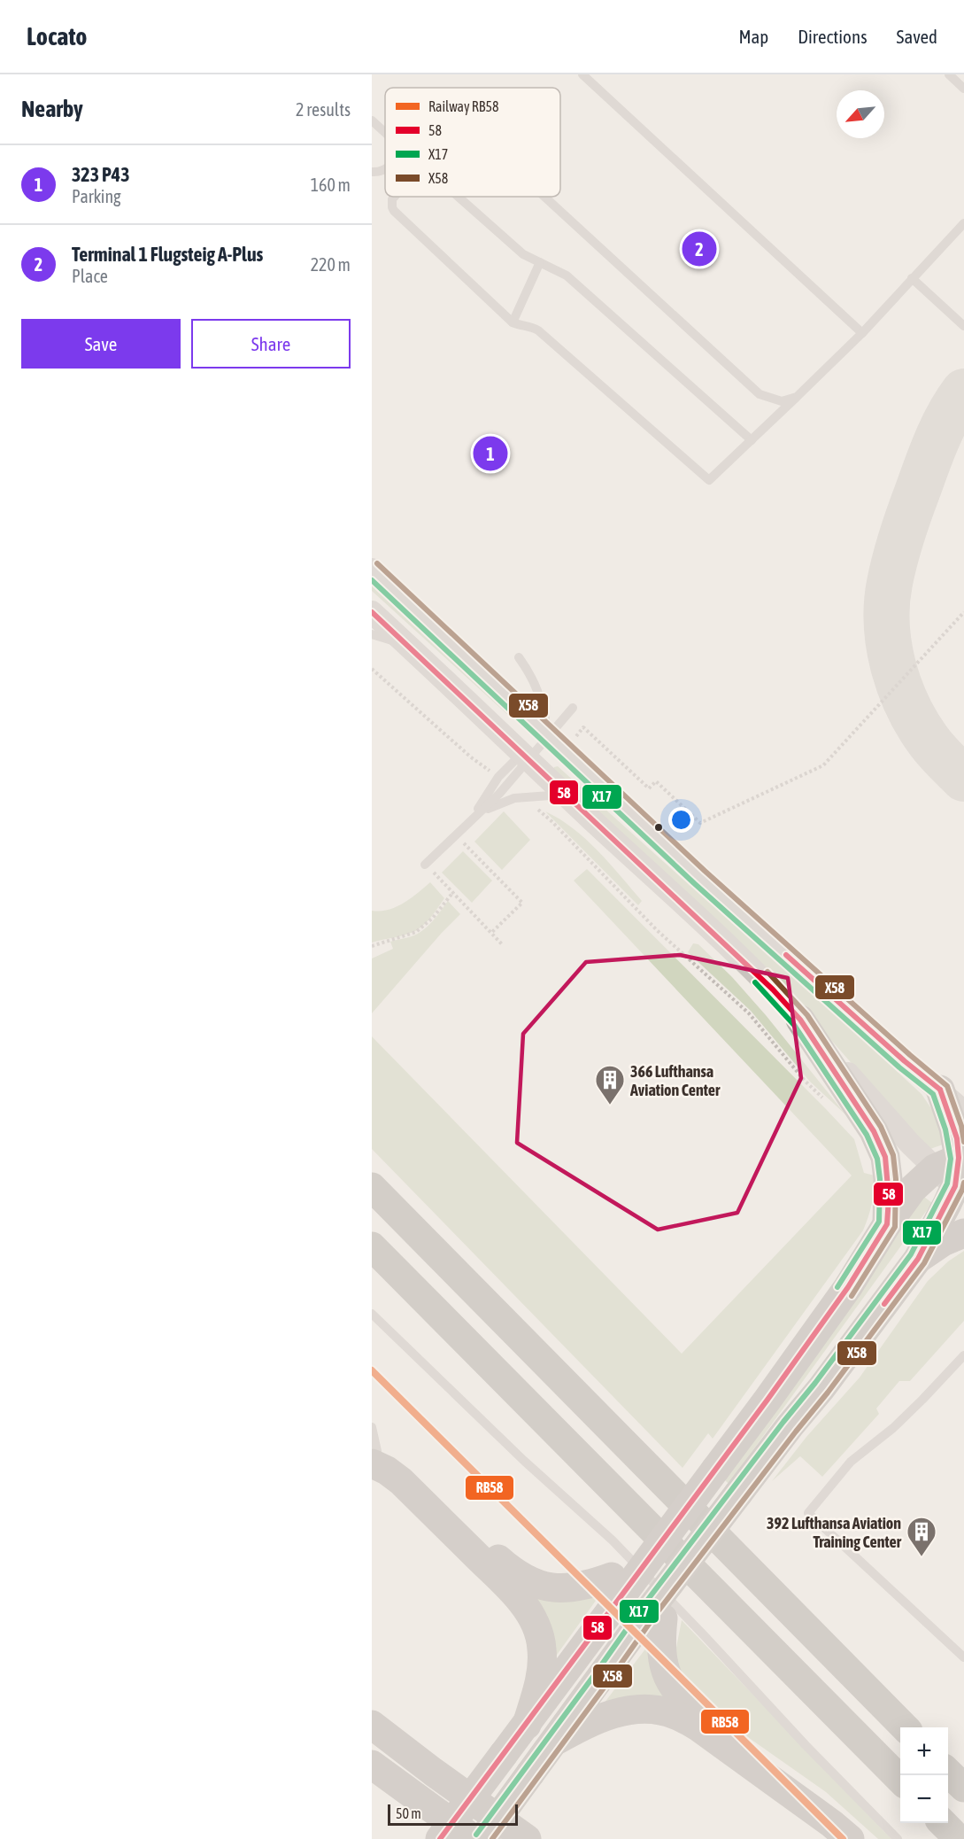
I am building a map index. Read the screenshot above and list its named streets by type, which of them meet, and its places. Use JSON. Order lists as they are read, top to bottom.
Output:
{
  "places": {
    "building": ["366 Lufthansa Aviation Center", "392 Lufthansa Aviation Training Center"]
  },
  "lines": [
    "transit line X58",
    "transit line X17",
    "transit line 58",
    "rail line RB58"
  ],
  "legend": [
    "Railway RB58",
    "58",
    "X17",
    "X58"
  ],
  "scale_bar": "50 m",
  "north": "bottom left",
  "page": {
    "header": "Locato",
    "nav": ["Map", "Directions", "Saved"],
    "heading": ["Nearby", "2 results"],
    "list": [
      {
        "mark": "1",
        "name": "323 P43",
        "note": "Parking",
        "value": "160 m"
      },
      {
        "mark": "2",
        "name": "Terminal 1 Flugsteig A-Plus",
        "note": "Place",
        "value": "220 m"
      }
    ],
    "pins": ["2", "1"],
    "buttons": ["Save", "Share"],
    "map_buttons": ["+", "−"],
    "scale": "50 m"
  }
}
